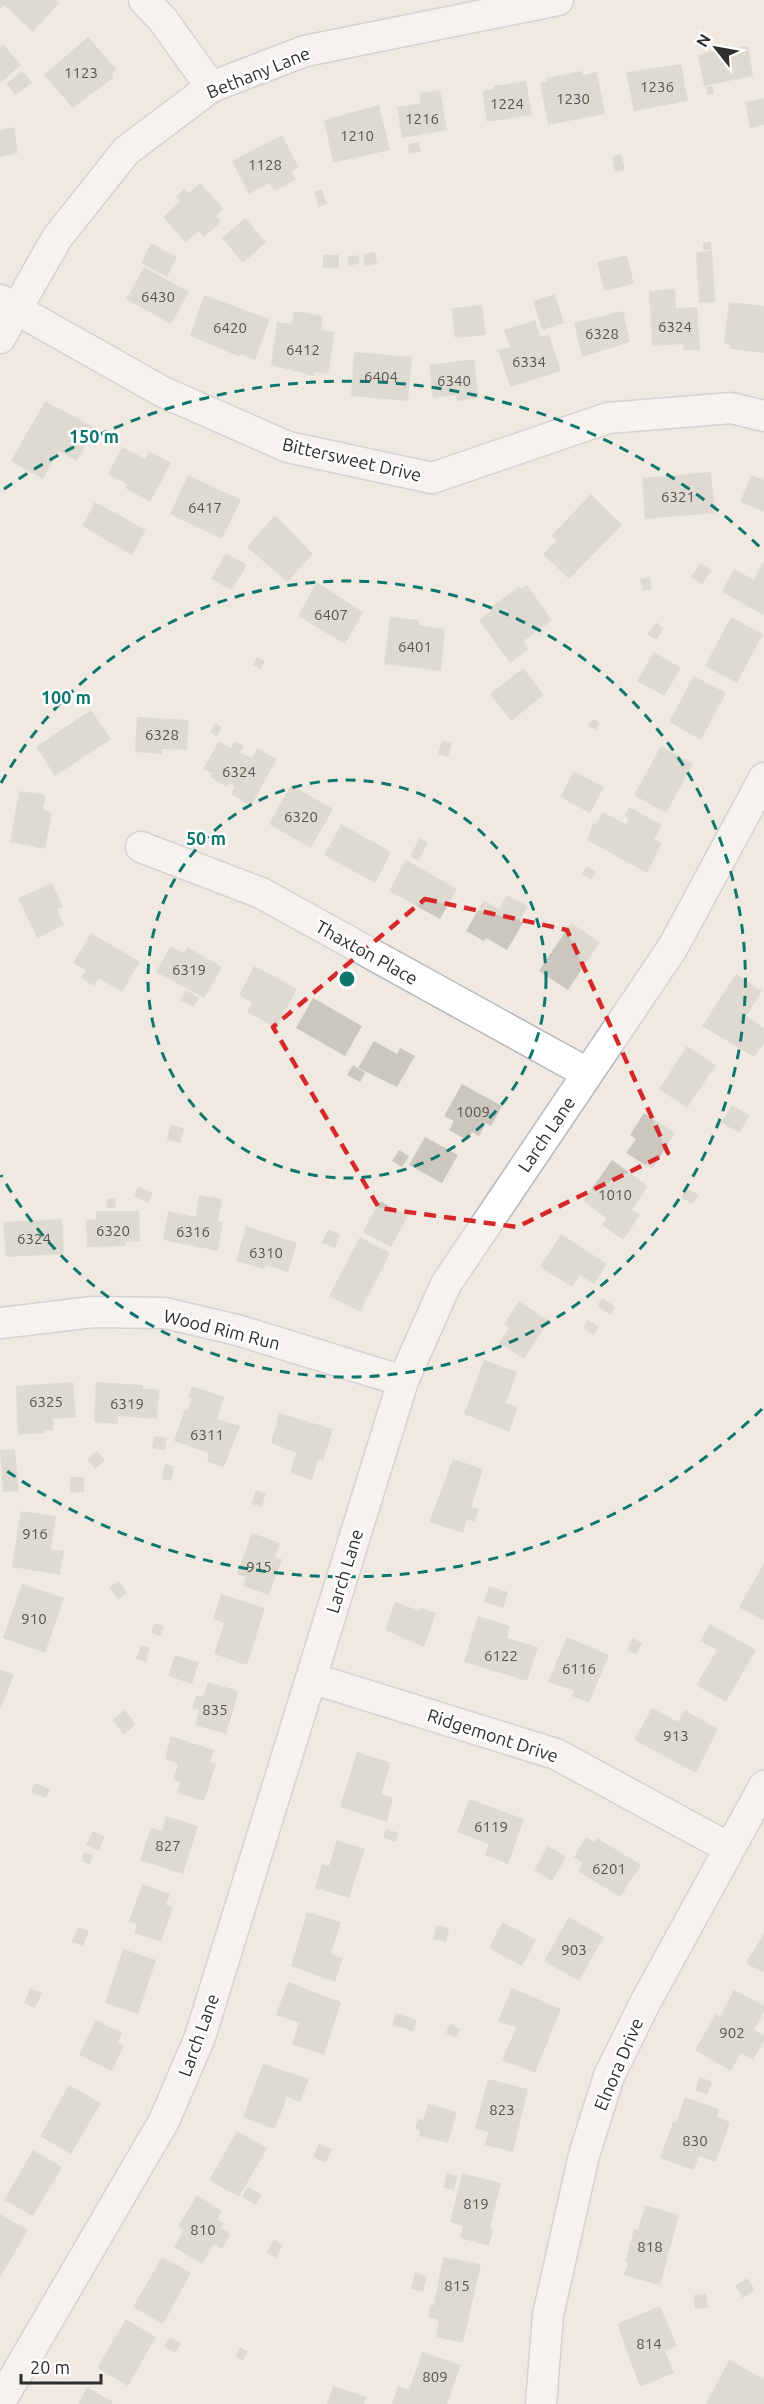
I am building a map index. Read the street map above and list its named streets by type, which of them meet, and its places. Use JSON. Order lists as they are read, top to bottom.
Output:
{
  "streets": {
    "street": [
      "Bethany Lane",
      "Bittersweet Drive",
      "Thaxton Place",
      "Larch Lane",
      "Wood Rim Run",
      "Ridgemont Drive",
      "Elnora Drive"
    ]
  },
  "crossings": [
    ["Bethany Lane", "Bittersweet Drive"],
    ["Thaxton Place", "Larch Lane"],
    ["Larch Lane", "Wood Rim Run"],
    ["Larch Lane", "Ridgemont Drive"],
    ["Ridgemont Drive", "Elnora Drive"]
  ],
  "house_numbers": [
    "1123",
    "1236",
    "1230",
    "1224",
    "1216",
    "1210",
    "1128",
    "6430",
    "6324",
    "6420",
    "6328",
    "6412",
    "6334",
    "6404",
    "6340",
    "6321",
    "6417",
    "6407",
    "6401",
    "6328",
    "6324",
    "6320",
    "6319",
    "1009",
    "1010",
    "6320",
    "6316",
    "6324",
    "6310",
    "6325",
    "6319",
    "6311",
    "916",
    "915",
    "910",
    "6122",
    "6116",
    "835",
    "913",
    "6119",
    "827",
    "6201",
    "903",
    "902",
    "823",
    "830",
    "819",
    "810",
    "818",
    "815",
    "814",
    "809"
  ],
  "scale_bar": "20 m",
  "north": "top left",
  "rings": ["150 m", "100 m", "50 m"]
}
